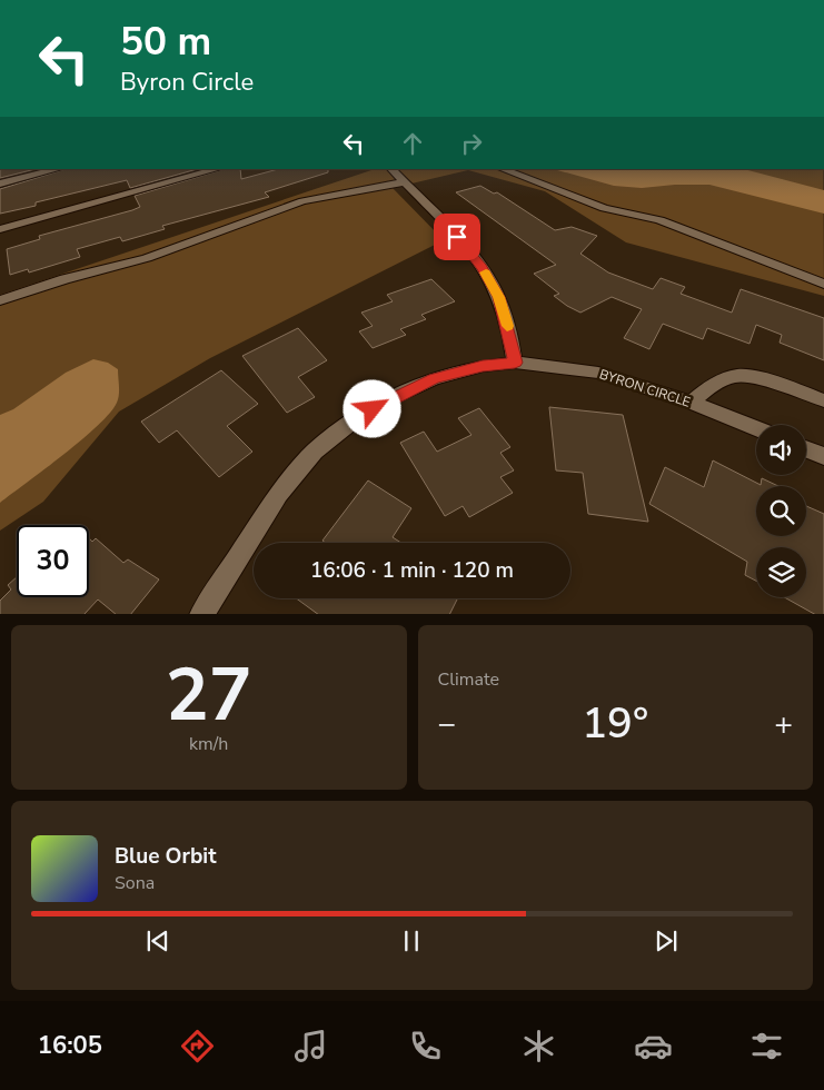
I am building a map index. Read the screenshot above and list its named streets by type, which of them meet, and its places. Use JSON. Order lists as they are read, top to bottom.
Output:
{
  "streets": {
    "street": ["BYRON CIRCLE"]
  },
  "page": {
    "turn": ["50 m", "Byron Circle"],
    "limit": "30",
    "trip": "16:06 · 1 min · 120 m",
    "tile": [
      ["27", "km/h"],
      "Climate"
    ],
    "heat": ["−", "19°", "+"],
    "song": ["Blue Orbit", "Sona"],
    "tabs": "16:05"
  }
}
